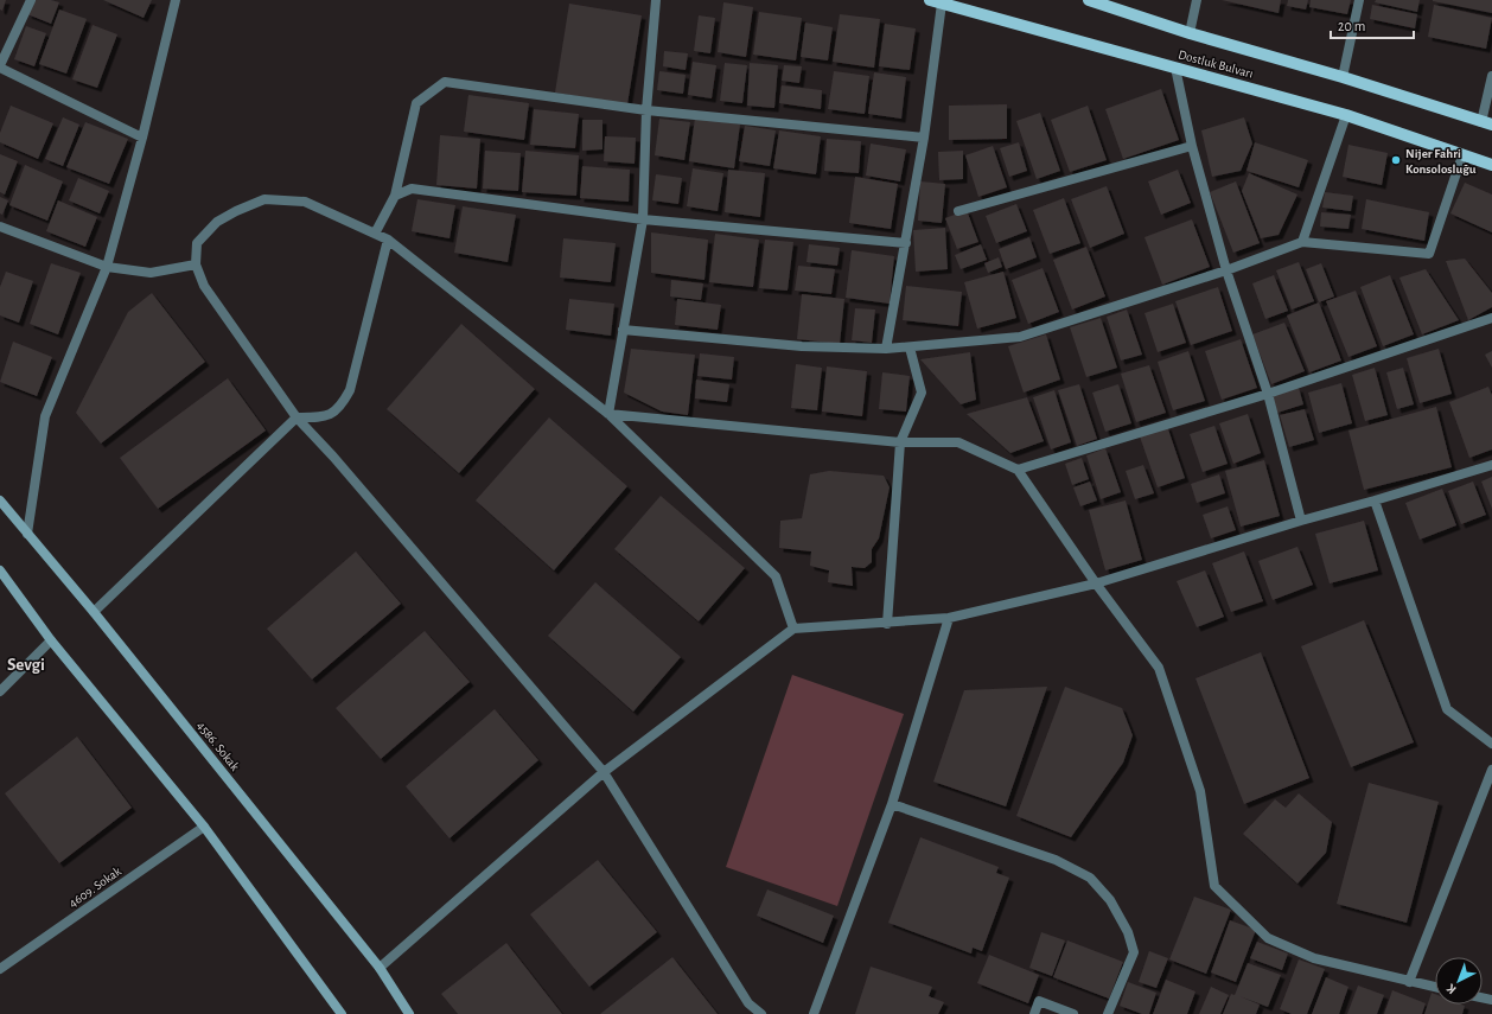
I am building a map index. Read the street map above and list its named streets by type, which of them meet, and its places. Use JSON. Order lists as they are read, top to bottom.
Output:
{
  "streets": {
    "main road": ["Dostluk Bulvarı", "4586. Sokak"],
    "street": ["4609. Sokak"]
  },
  "districts": ["Sevgi"],
  "places": ["Nijer Fahri Konsolosluğu"],
  "scale_bar": "20 m",
  "north": "bottom left"
}
